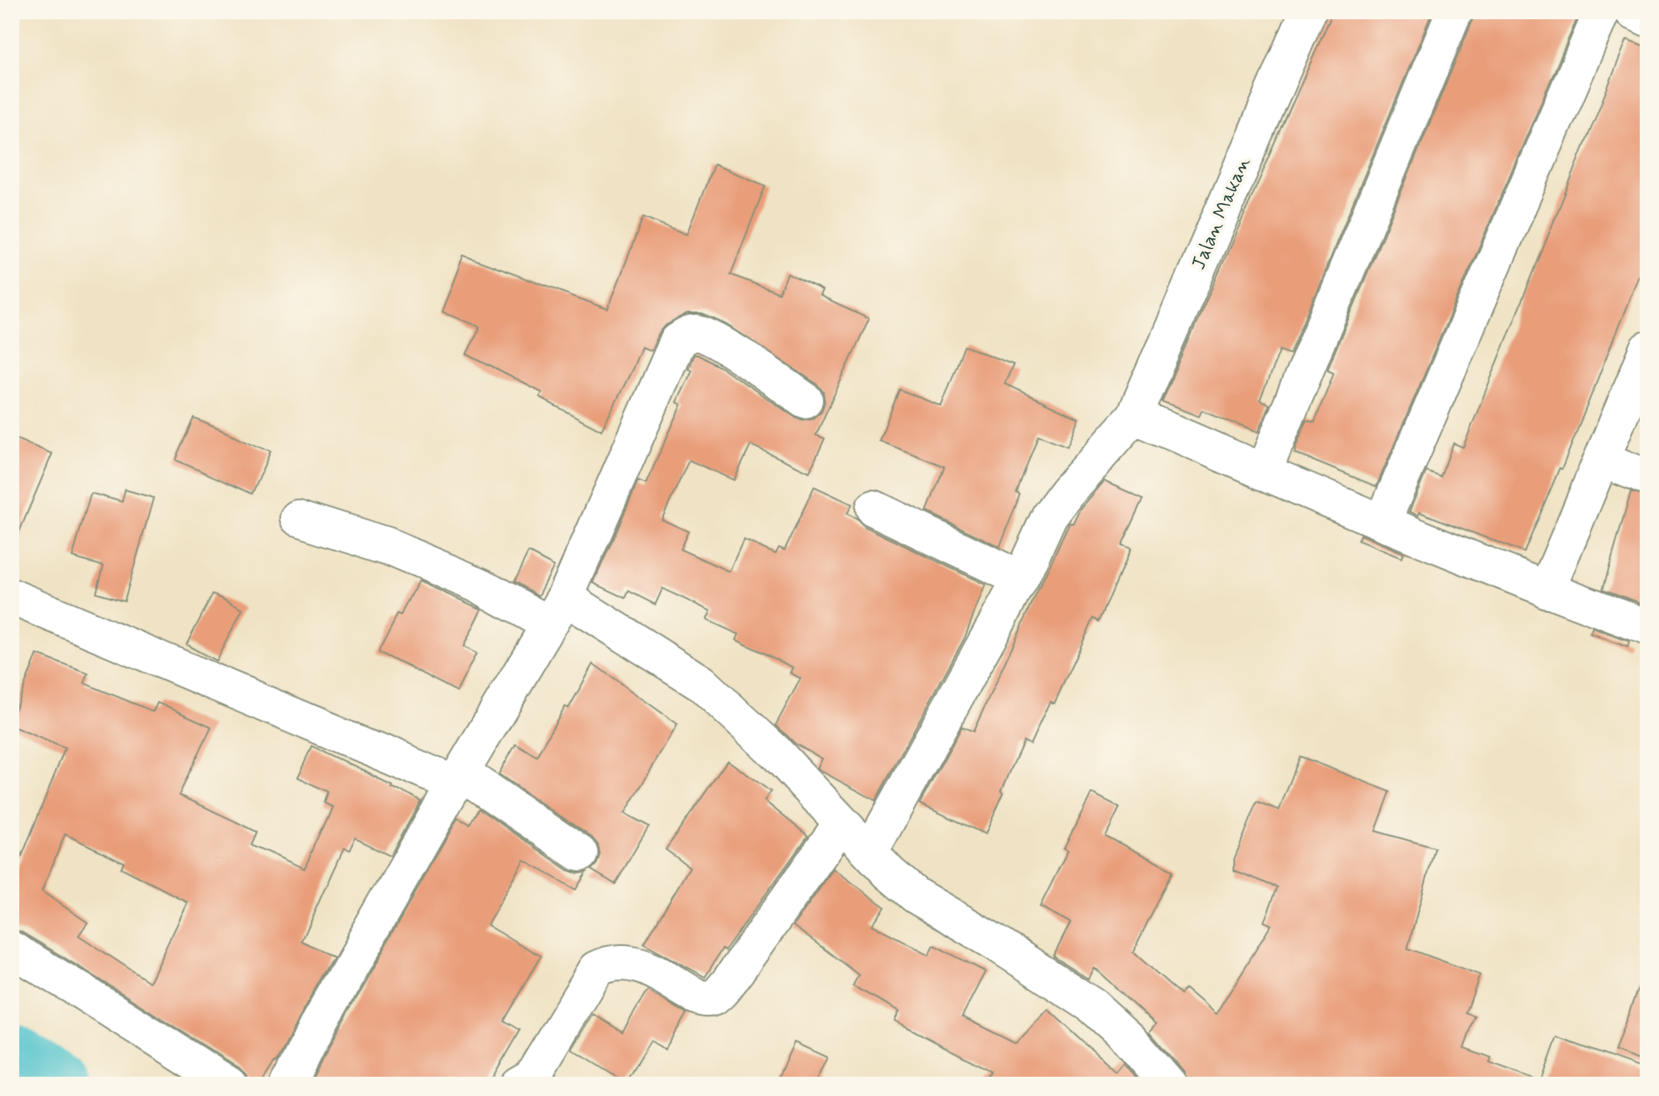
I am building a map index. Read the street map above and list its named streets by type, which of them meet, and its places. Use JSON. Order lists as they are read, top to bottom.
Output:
{
  "streets": {
    "street": ["Jalan Makan"]
  }
}
